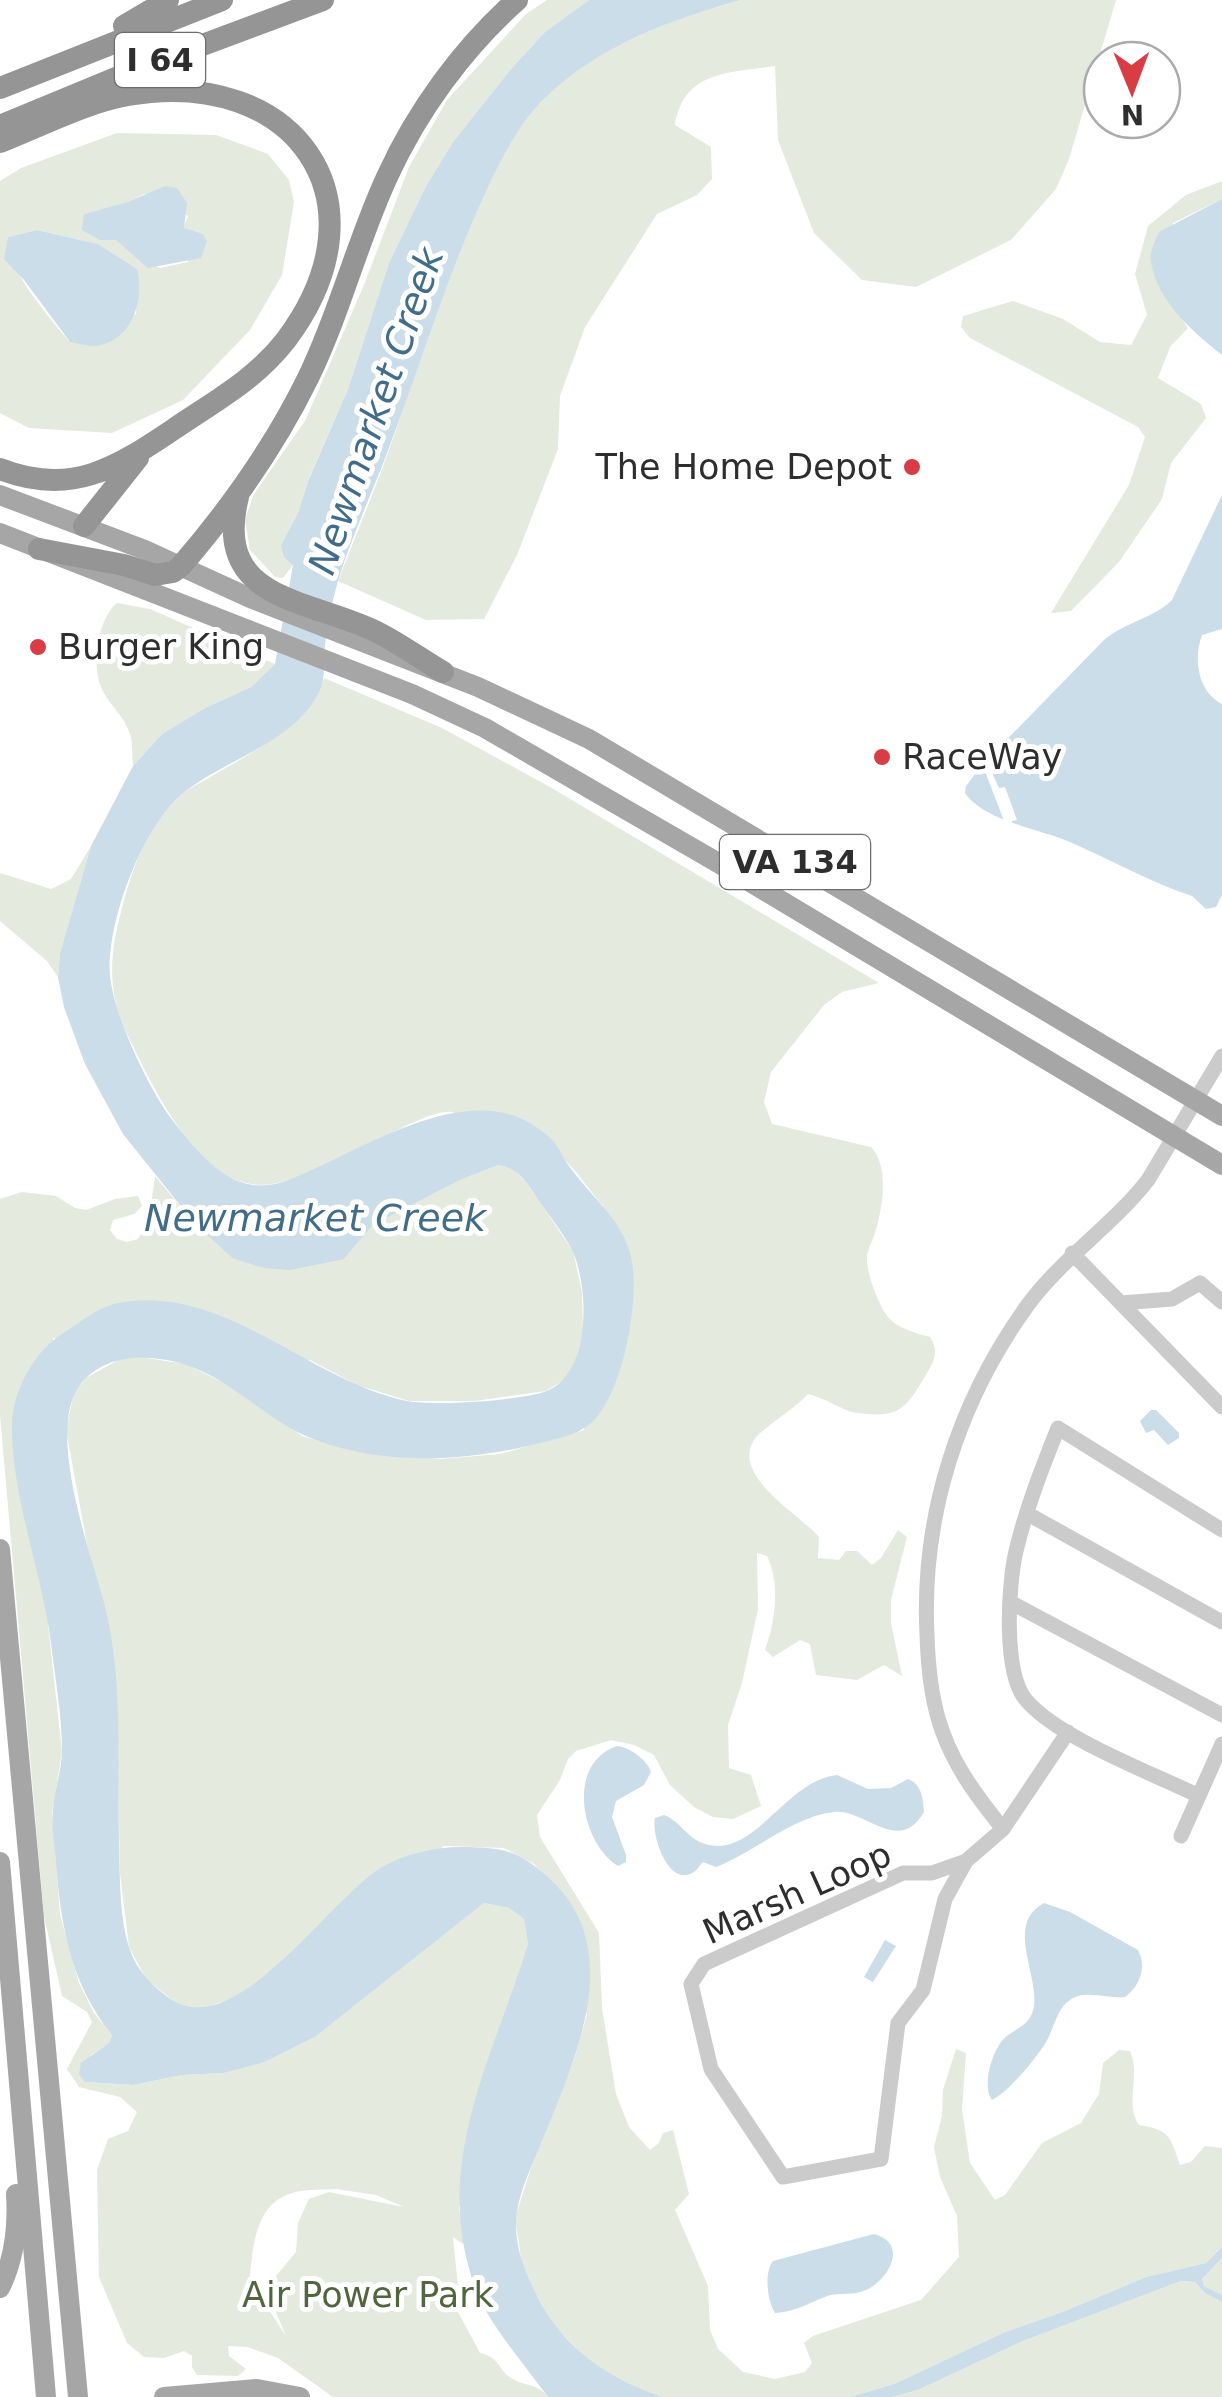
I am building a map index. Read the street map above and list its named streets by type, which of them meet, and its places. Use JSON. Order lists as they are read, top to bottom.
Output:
{
  "streets": {
    "highway": ["I 64"],
    "main road": ["VA 134"],
    "street": ["Marsh Loop"]
  },
  "water": ["Newmarket Creek"],
  "parks": ["Air Power Park"],
  "places": ["The Home Depot", "Burger King", "RaceWay"],
  "north": "bottom"
}
